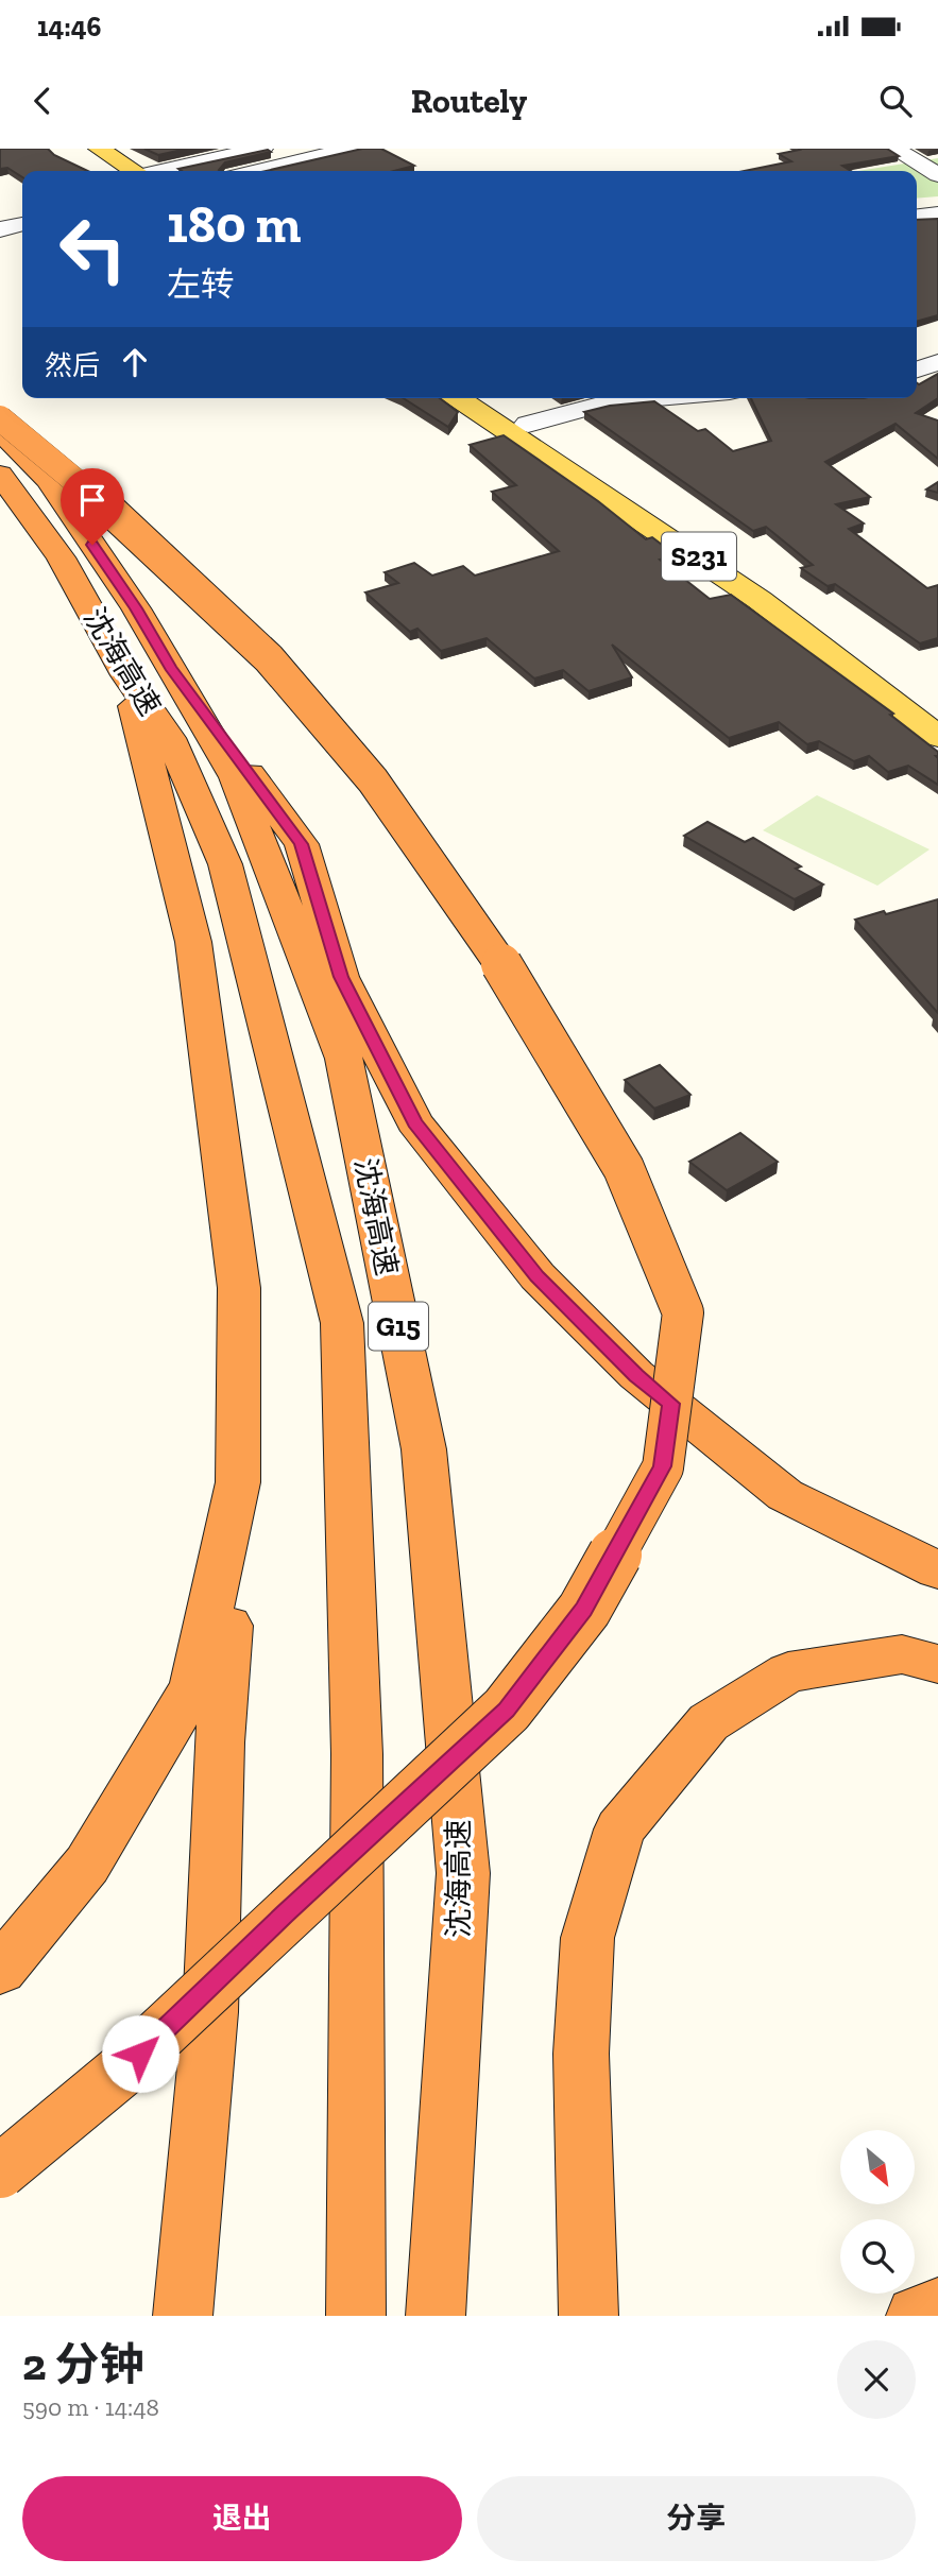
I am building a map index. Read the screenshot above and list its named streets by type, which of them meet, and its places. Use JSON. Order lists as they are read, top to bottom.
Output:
{
  "streets": {
    "highway": ["沈海高速", "G15"],
    "main road": ["S231"]
  },
  "north": "bottom right",
  "page": {
    "status": "14:46",
    "header": "Routely",
    "turn": ["180 m", "左转"],
    "then": "然后",
    "heading": ["2 分钟", "590 m · 14:48"],
    "buttons": ["退出", "分享"]
  }
}
